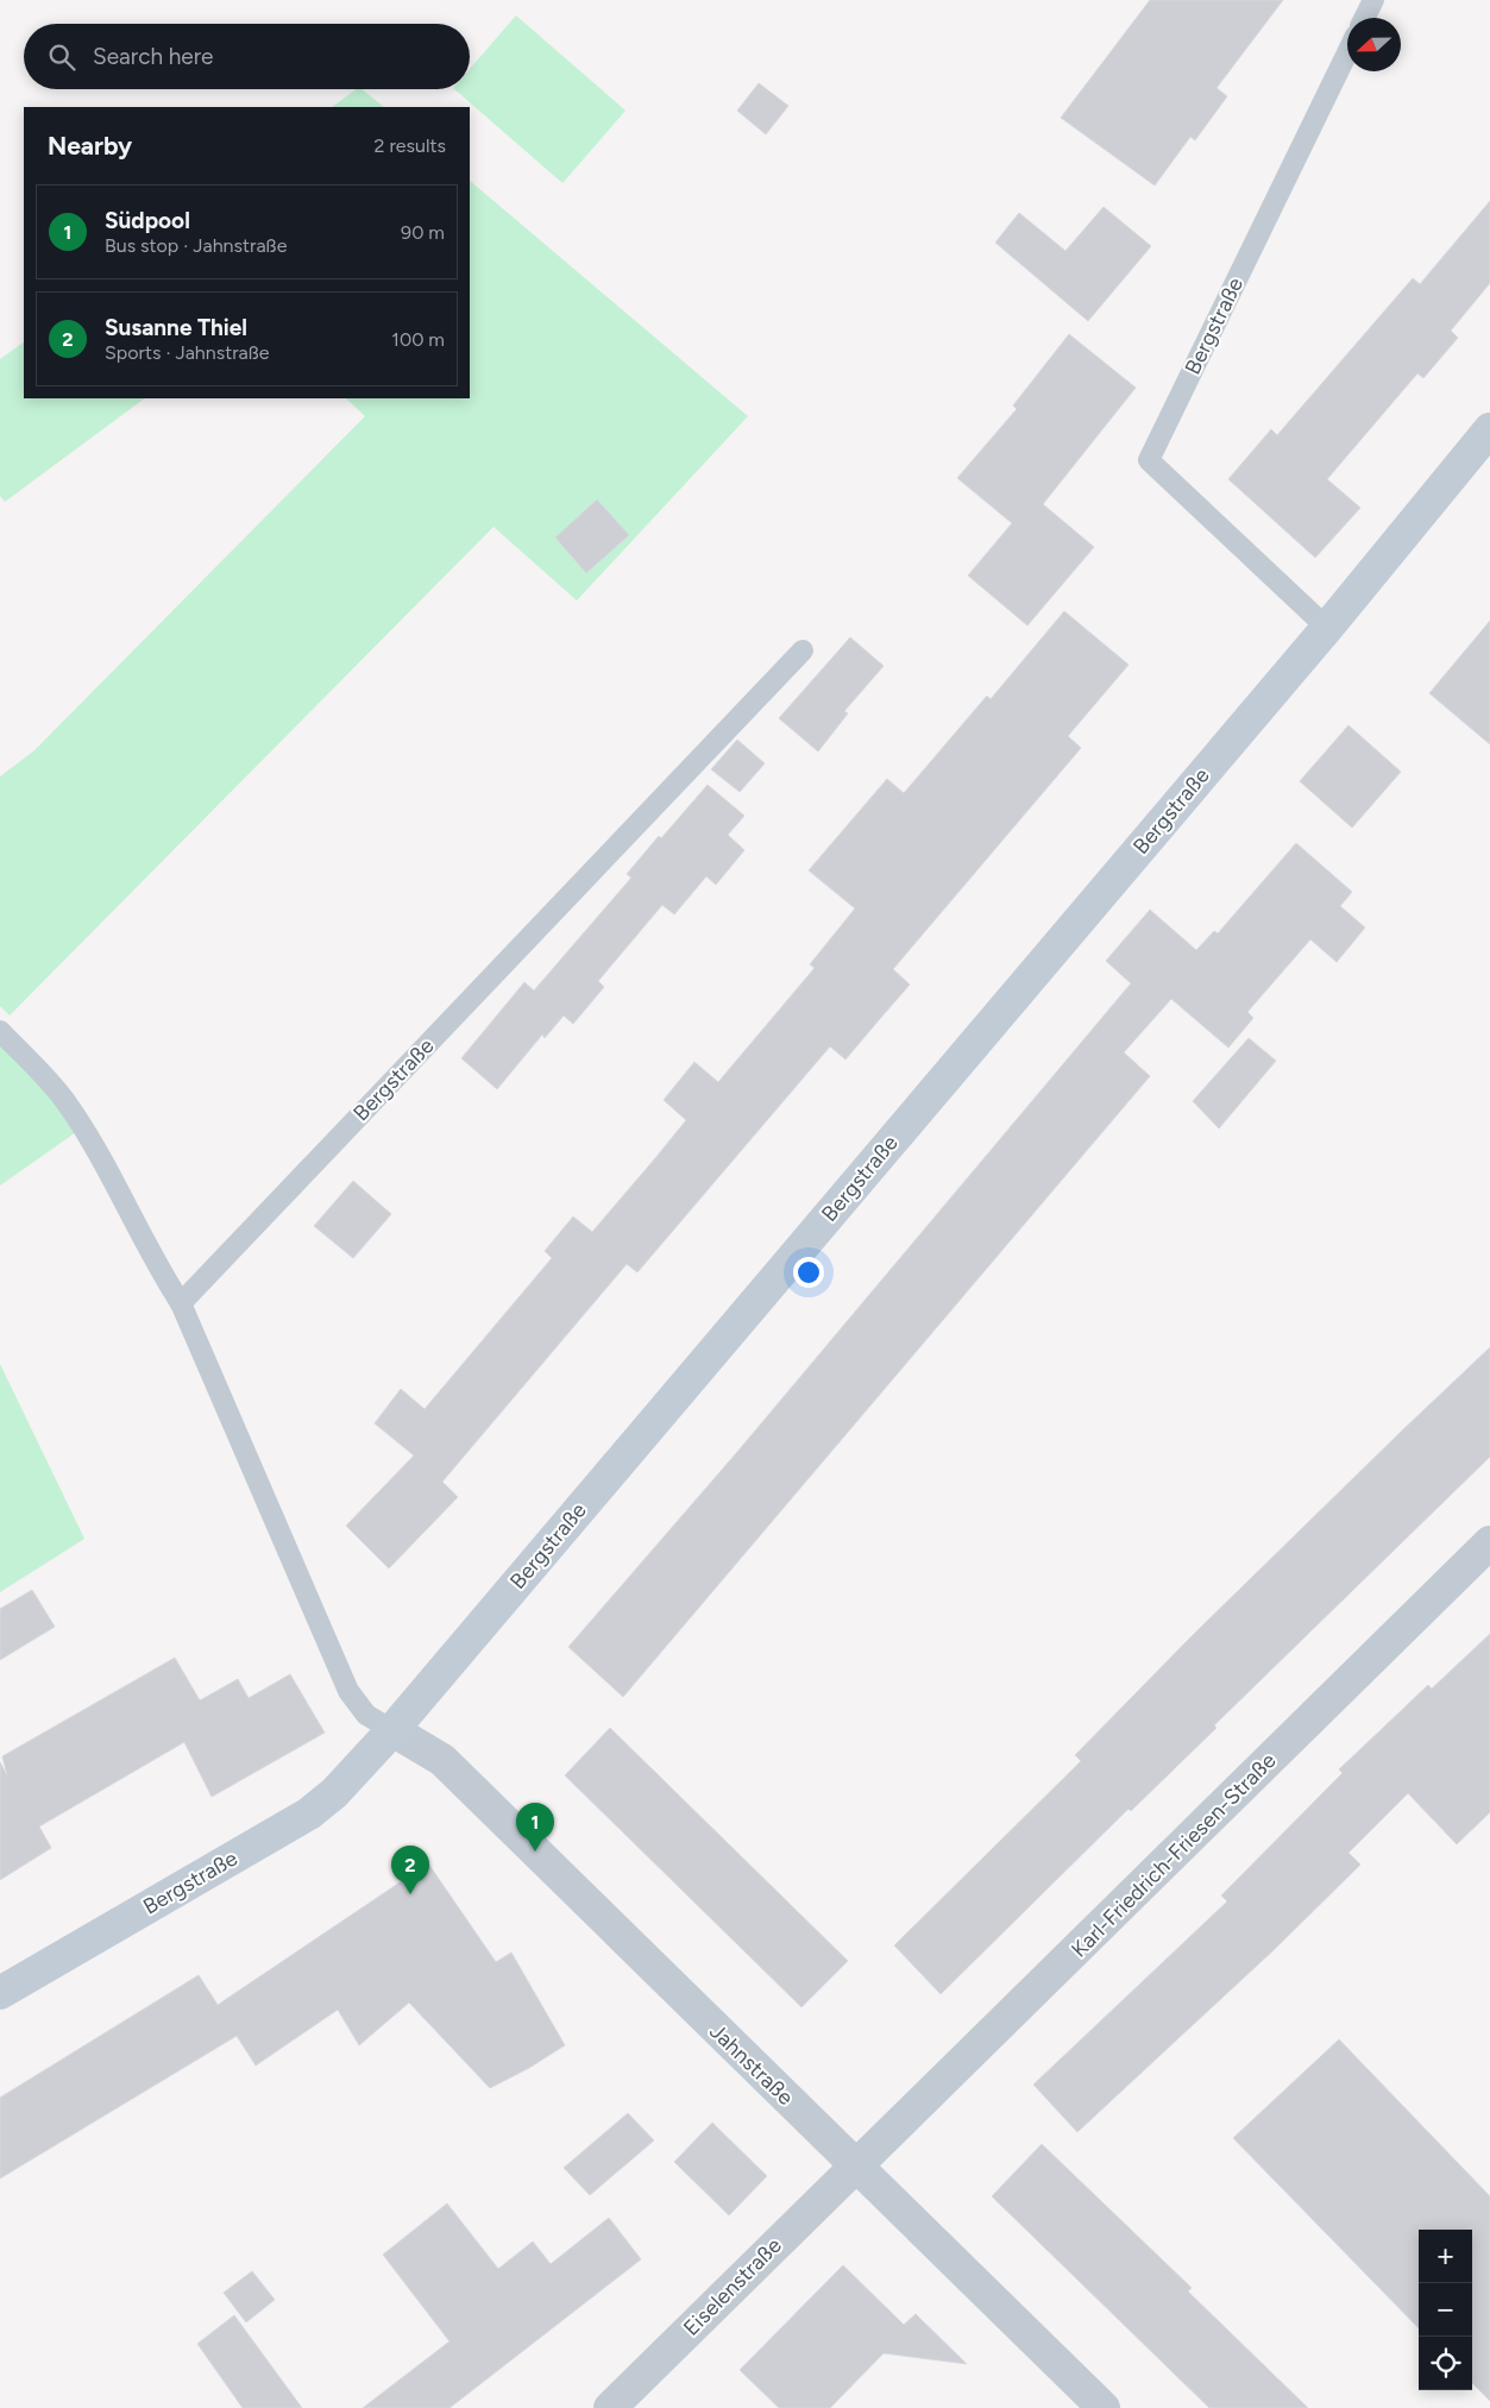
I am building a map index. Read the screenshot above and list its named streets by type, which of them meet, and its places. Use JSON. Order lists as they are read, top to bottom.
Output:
{
  "streets": {
    "street": [
      "Bergstraße",
      "Karl-Friedrich-Friesen-Straße",
      "Jahnstraße",
      "Eiselenstraße"
    ]
  },
  "crossings": [
    ["Bergstraße", "Jahnstraße"],
    ["Karl-Friedrich-Friesen-Straße", "Jahnstraße"],
    ["Karl-Friedrich-Friesen-Straße", "Eiselenstraße"],
    ["Jahnstraße", "Eiselenstraße"]
  ],
  "north": "left",
  "page": {
    "search": "Search here",
    "heading": ["Nearby", "2 results"],
    "list": [
      {
        "mark": "1",
        "name": "Südpool",
        "note": "Bus stop · Jahnstraße",
        "value": "90 m"
      },
      {
        "mark": "2",
        "name": "Susanne Thiel",
        "note": "Sports · Jahnstraße",
        "value": "100 m"
      }
    ],
    "pins": ["1", "2"],
    "map_buttons": ["+", "−"]
  }
}
